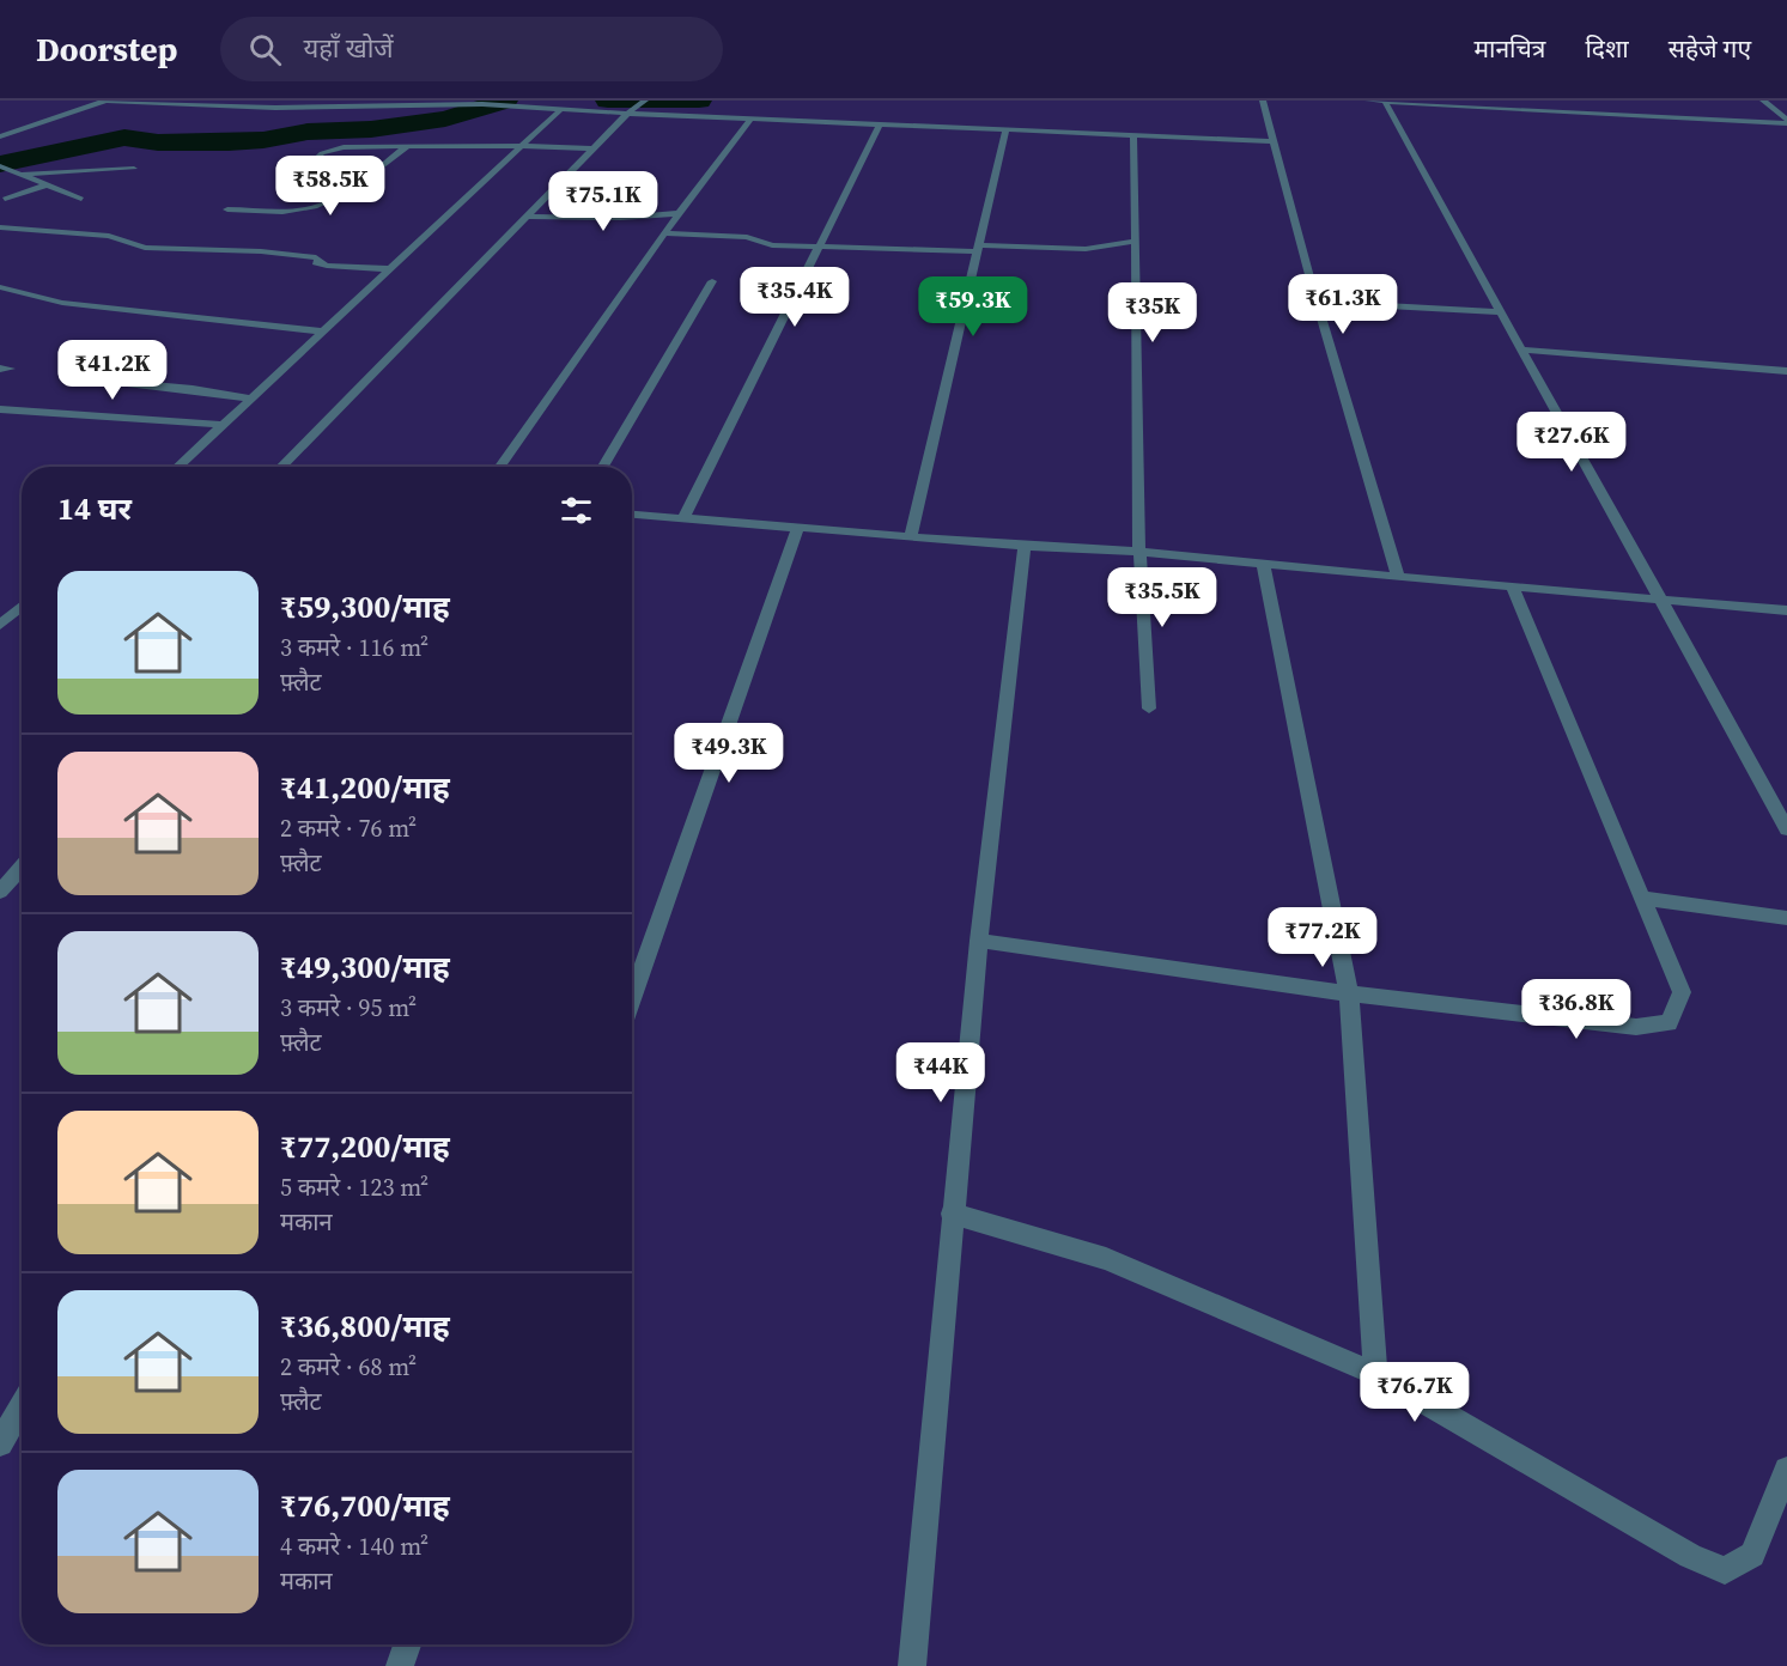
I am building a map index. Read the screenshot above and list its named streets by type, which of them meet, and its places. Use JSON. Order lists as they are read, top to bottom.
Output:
{
  "page": {
    "header": "Doorstep",
    "search": "यहाँ खोजें",
    "nav": ["मानचित्र", "दिशा", "सहेजे गए"],
    "price": [
      "₹58.5K",
      "₹75.1K",
      "₹35.4K",
      "₹61.3K",
      "₹59.3K",
      "₹35K",
      "₹41.2K",
      "₹27.6K",
      "₹35.5K",
      "₹49.3K",
      "₹77.2K",
      "₹36.8K",
      "₹44K",
      "₹76.7K"
    ],
    "heading": "14 घर",
    "list": [
      {
        "name": "₹59,300/माह",
        "note": "3 कमरे · 116 m² · फ़्लैट"
      },
      {
        "name": "₹41,200/माह",
        "note": "2 कमरे · 76 m² · फ़्लैट"
      },
      {
        "name": "₹49,300/माह",
        "note": "3 कमरे · 95 m² · फ़्लैट"
      },
      {
        "name": "₹77,200/माह",
        "note": "5 कमरे · 123 m² · मकान"
      },
      {
        "name": "₹36,800/माह",
        "note": "2 कमरे · 68 m² · फ़्लैट"
      },
      {
        "name": "₹76,700/माह",
        "note": "4 कमरे · 140 m² · मकान"
      }
    ]
  }
}
